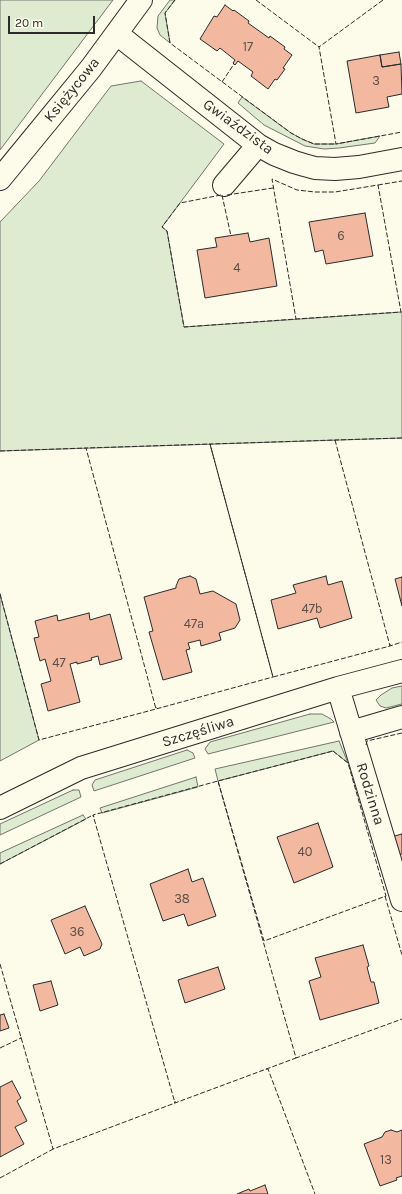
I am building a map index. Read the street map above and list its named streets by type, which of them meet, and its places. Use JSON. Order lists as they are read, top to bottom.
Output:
{
  "streets": {
    "street": [
      "Księżycowa",
      "Gwiaździsta",
      "Szczęśliwa",
      "Rodzinna"
    ]
  },
  "crossings": [
    ["Księżycowa", "Gwiaździsta"],
    ["Szczęśliwa", "Rodzinna"]
  ],
  "house_numbers": [
    "17",
    "3",
    "6",
    "4",
    "47b",
    "47a",
    "47",
    "40",
    "38",
    "36",
    "13"
  ],
  "scale_bar": "20 m"
}
